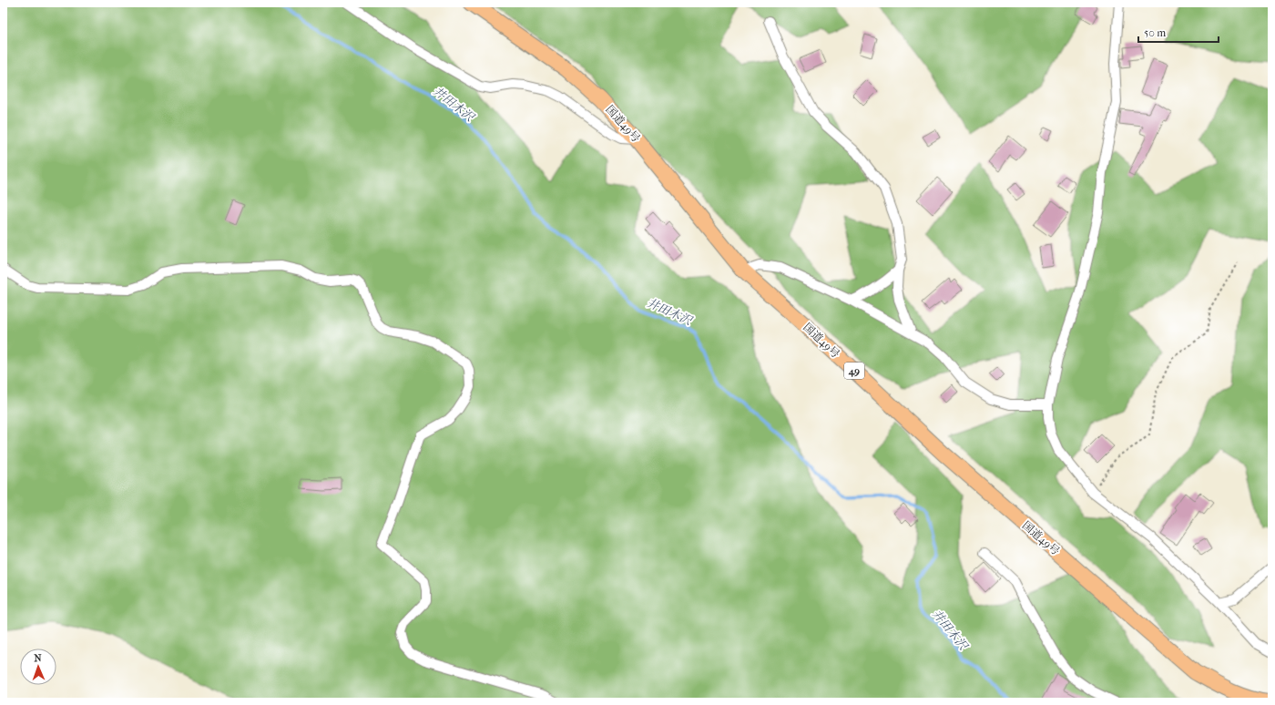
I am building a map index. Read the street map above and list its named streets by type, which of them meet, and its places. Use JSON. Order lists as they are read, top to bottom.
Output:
{
  "streets": {
    "highway": ["国道49号", "49"]
  },
  "water": ["井田木沢"],
  "scale_bar": "50 m",
  "north": "top"
}
